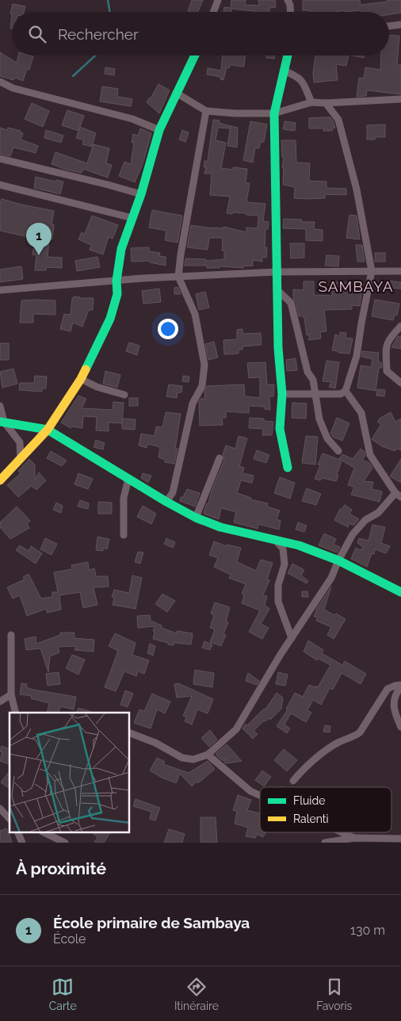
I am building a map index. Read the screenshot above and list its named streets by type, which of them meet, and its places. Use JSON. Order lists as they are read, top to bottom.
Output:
{
  "districts": ["SAMBAYA"],
  "legend": ["Fluide", "Ralenti"],
  "page": {
    "search": "Rechercher",
    "pins": "1",
    "heading": "À proximité",
    "list": [
      {
        "mark": "1",
        "name": "École primaire de Sambaya",
        "note": "École",
        "value": "130 m"
      }
    ],
    "nav": ["Carte", "Itinéraire", "Favoris"]
  }
}
